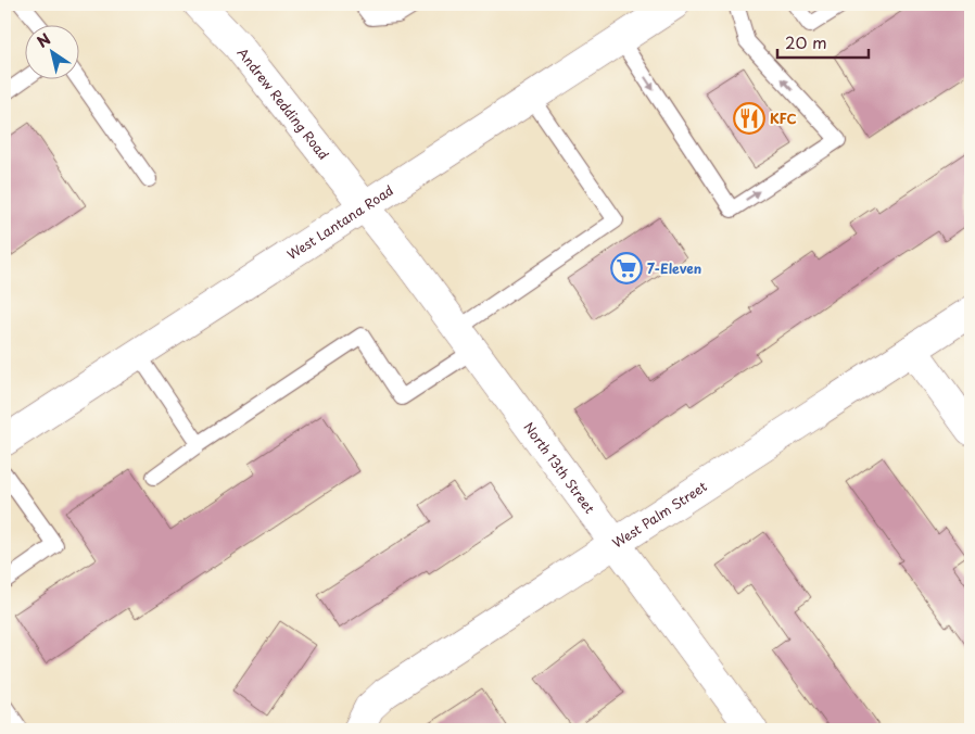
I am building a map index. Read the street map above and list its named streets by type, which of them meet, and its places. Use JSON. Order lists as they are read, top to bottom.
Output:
{
  "streets": {
    "street": [
      "Andrew Redding Road",
      "West Lantana Road",
      "North 13th Street",
      "West Palm Street"
    ]
  },
  "crossings": [
    ["Andrew Redding Road", "West Lantana Road"],
    ["Andrew Redding Road", "North 13th Street"],
    ["West Lantana Road", "North 13th Street"],
    ["North 13th Street", "West Palm Street"]
  ],
  "places": {
    "restaurant": ["KFC"],
    "supermarket": ["7-Eleven"]
  },
  "scale_bar": "20 m",
  "north": "top left"
}
